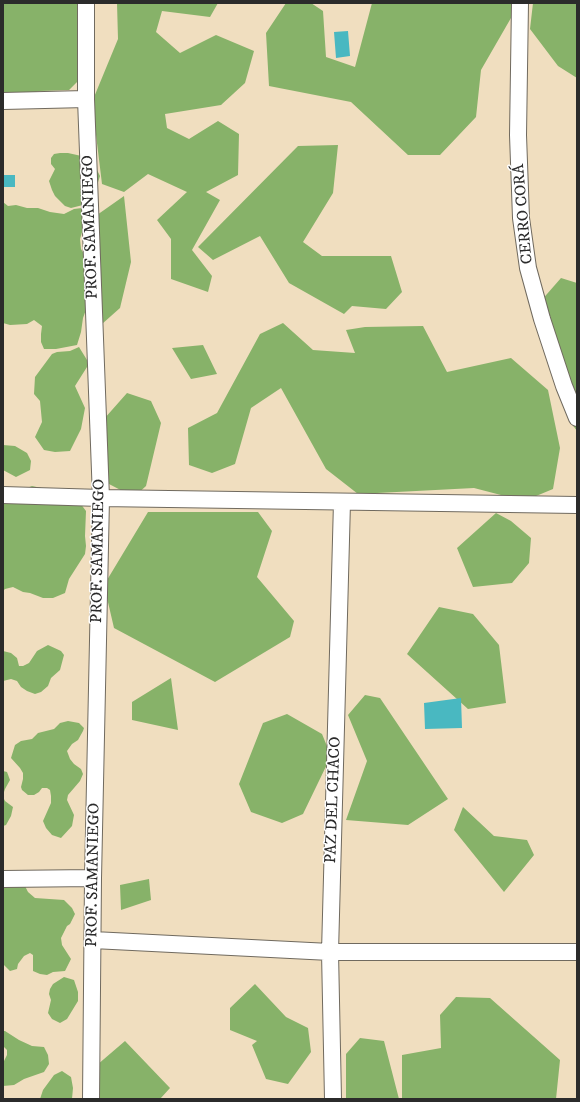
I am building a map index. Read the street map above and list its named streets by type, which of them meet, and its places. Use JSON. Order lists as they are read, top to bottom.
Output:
{
  "streets": {
    "street": ["CERRO CORÁ", "PROF. SAMANIEGO", "PAZ DEL CHACO"]
  }
}
